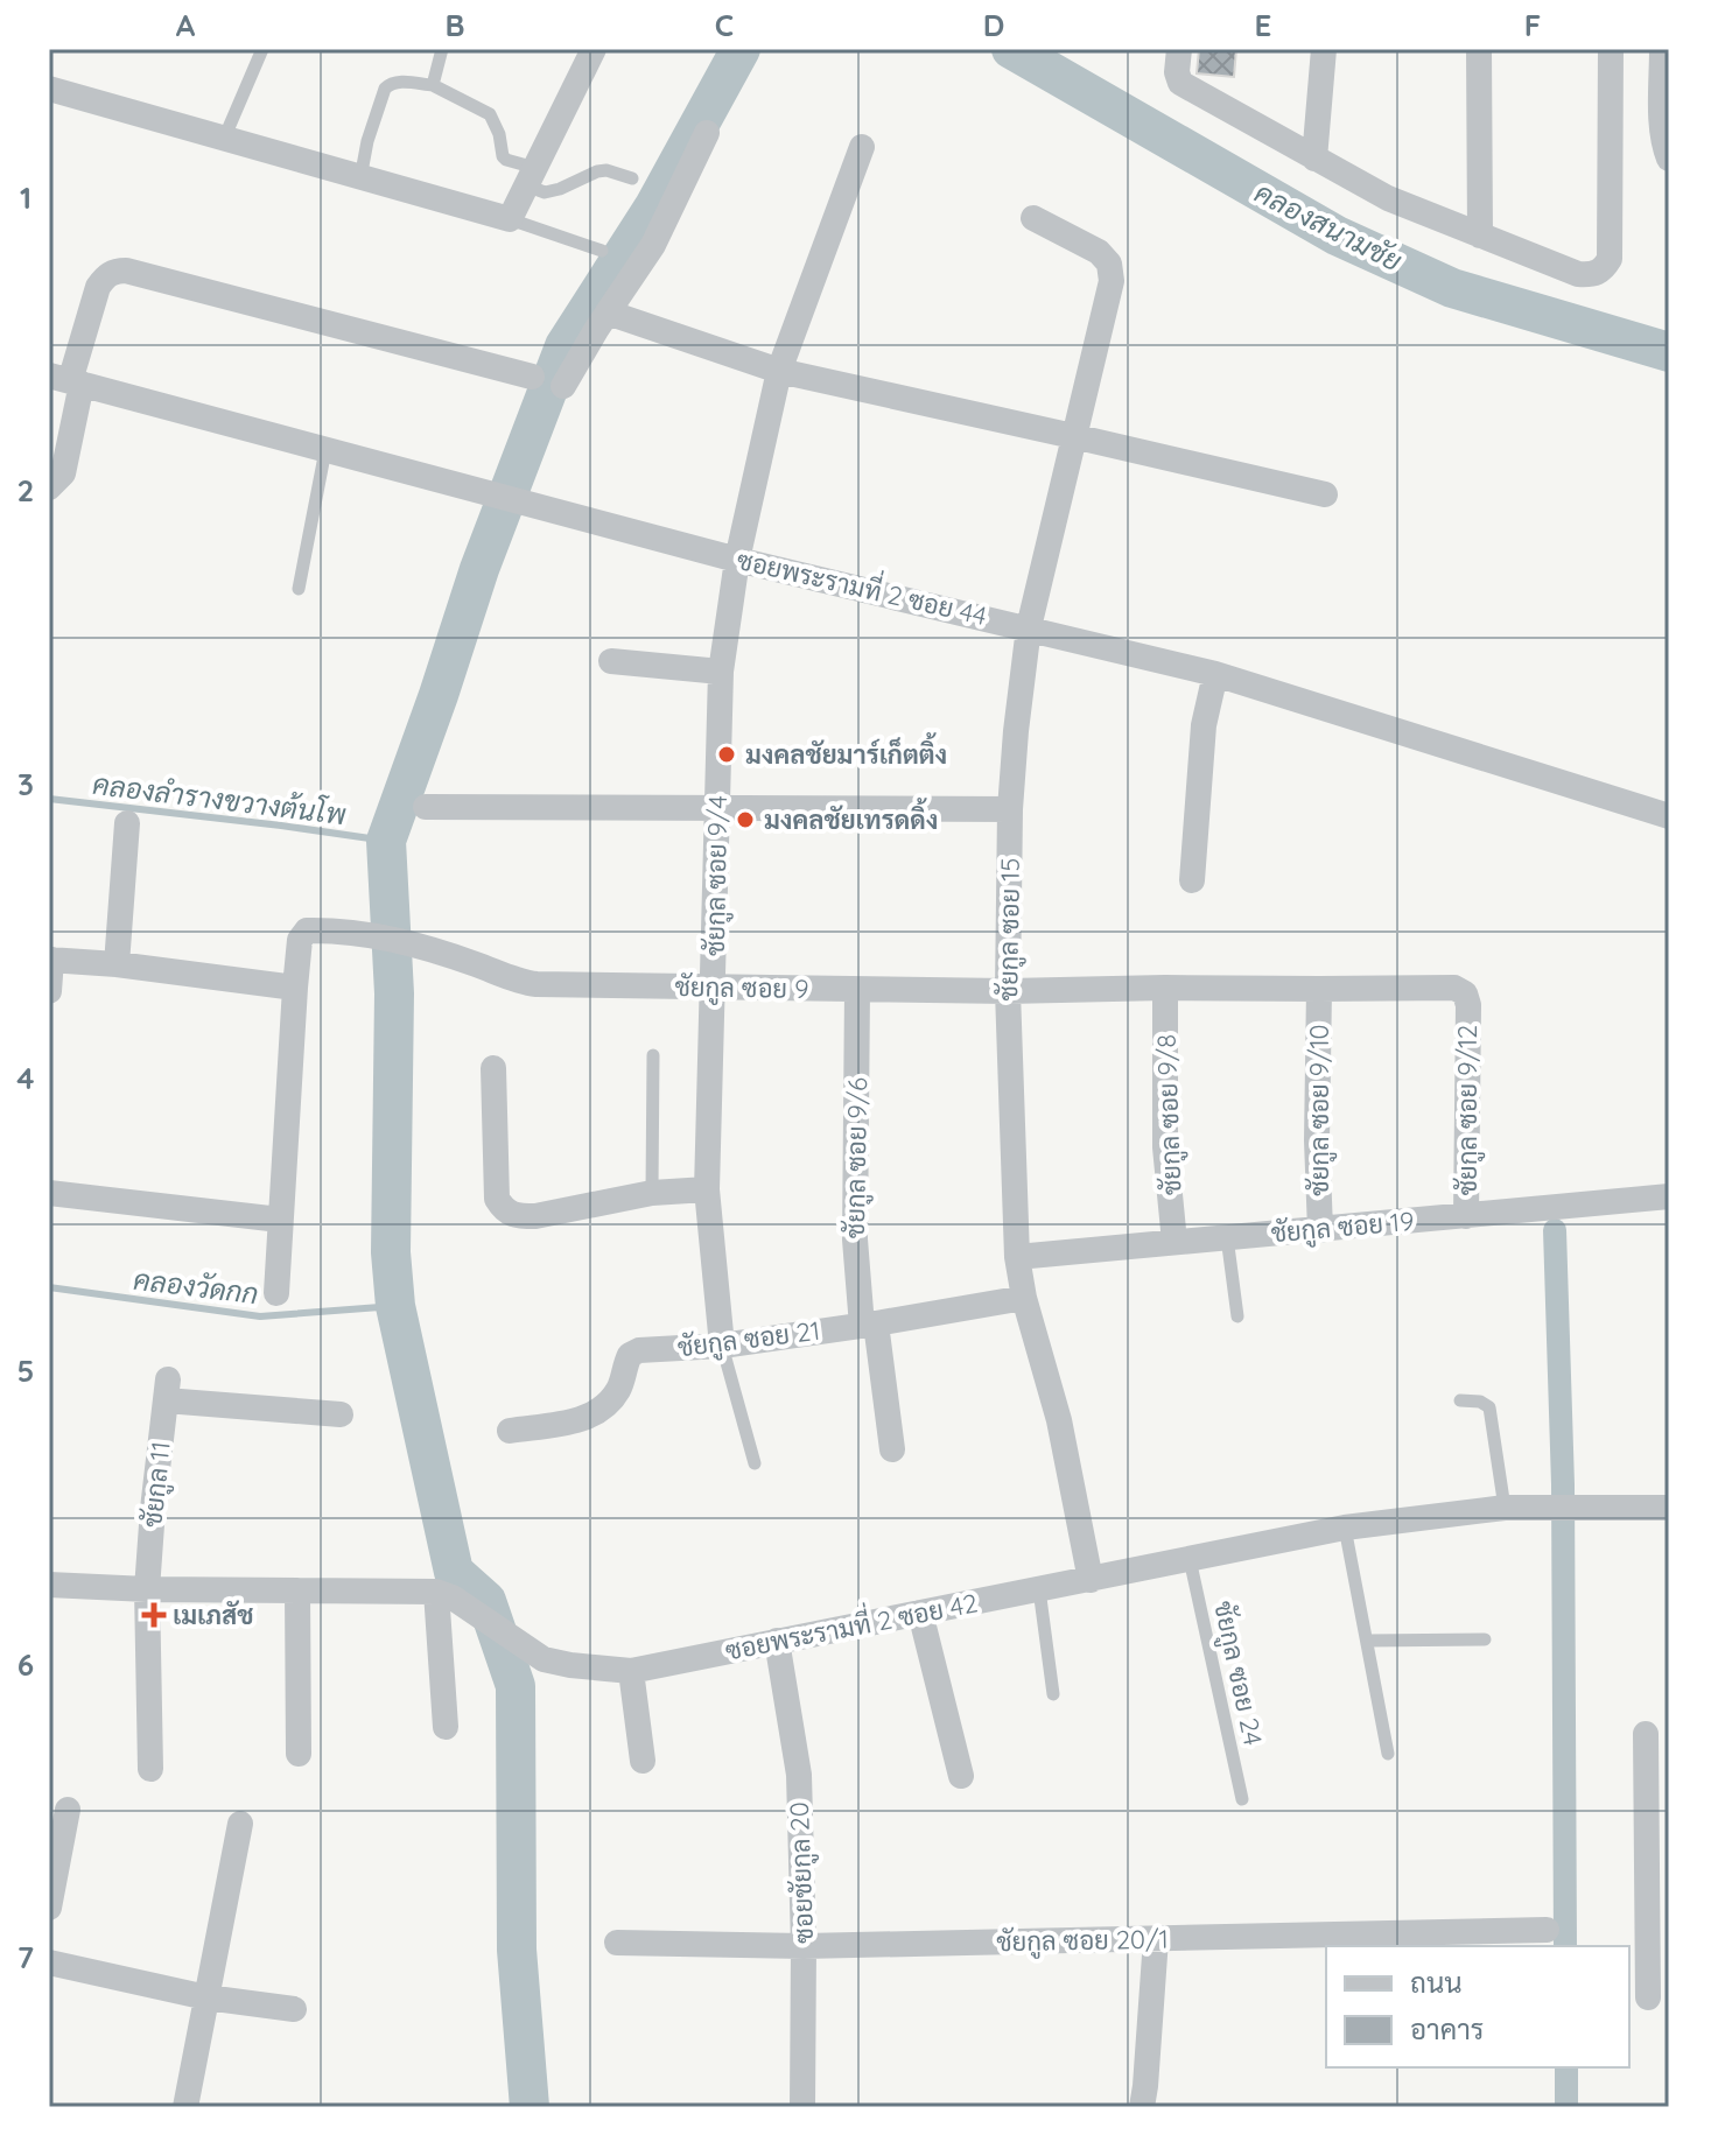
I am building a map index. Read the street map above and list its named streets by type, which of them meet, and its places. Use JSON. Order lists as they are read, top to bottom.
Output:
{
  "streets": {
    "street": [
      "ซอยพระรามที่ 2 ซอย 44",
      "ชัยกูล ซอย 9/4",
      "ชัยกูล ซอย 15",
      "ชัยกูล ซอย 9",
      "ชัยกูล ซอย 9/10",
      "ชัยกูล ซอย 9/12",
      "ชัยกูล ซอย 9/8",
      "ชัยกูล ซอย 9/6",
      "ชัยกูล ซอย 19",
      "ชัยกูล ซอย 21",
      "ชัยกูล 11",
      "ซอยพระรามที่ 2 ซอย 42",
      "ซอยชัยกูล 20",
      "ชัยกูล ซอย 20/1"
    ],
    "lane": ["ชัยกูล ซอย 24"]
  },
  "crossings": [
    ["ซอยพระรามที่ 2 ซอย 44", "ชัยกูล ซอย 9/4"],
    ["ซอยพระรามที่ 2 ซอย 44", "ชัยกูล ซอย 15"],
    ["ชัยกูล ซอย 9/4", "ชัยกูล ซอย 9"],
    ["ชัยกูล ซอย 9/4", "ชัยกูล ซอย 21"],
    ["ชัยกูล ซอย 15", "ชัยกูล ซอย 9"],
    ["ชัยกูล ซอย 15", "ชัยกูล ซอย 19"],
    ["ชัยกูล ซอย 15", "ชัยกูล ซอย 21"],
    ["ชัยกูล ซอย 15", "ซอยพระรามที่ 2 ซอย 42"],
    ["ชัยกูล ซอย 9", "ชัยกูล ซอย 9/10"],
    ["ชัยกูล ซอย 9", "ชัยกูล ซอย 9/12"],
    ["ชัยกูล ซอย 9", "ชัยกูล ซอย 9/8"],
    ["ชัยกูล ซอย 9", "ชัยกูล ซอย 9/6"],
    ["ชัยกูล ซอย 9/10", "ชัยกูล ซอย 19"],
    ["ชัยกูล ซอย 9/12", "ชัยกูล ซอย 19"],
    ["ชัยกูล ซอย 9/8", "ชัยกูล ซอย 19"],
    ["ชัยกูล ซอย 9/6", "ชัยกูล ซอย 21"],
    ["ชัยกูล 11", "ซอยพระรามที่ 2 ซอย 42"],
    ["ซอยพระรามที่ 2 ซอย 42", "ชัยกูล ซอย 24"],
    ["ซอยพระรามที่ 2 ซอย 42", "ซอยชัยกูล 20"],
    ["ซอยชัยกูล 20", "ชัยกูล ซอย 20/1"]
  ],
  "water": ["คลองสนามชัย", "คลองลำรางขวางต้นโพ", "คลองวัดกก"],
  "places": {
    "other": ["มงคลชัยมาร์เก็ตติ้ง", "มงคลชัยเทรดดิ้ง"],
    "health": ["เมเภสัช"]
  },
  "legend": ["ถนน", "อาคาร"],
  "grid": {
    "columns": [
      "A",
      "B",
      "C",
      "D",
      "E",
      "F"
    ],
    "rows": [
      "1",
      "2",
      "3",
      "4",
      "5",
      "6",
      "7"
    ]
  }
}
